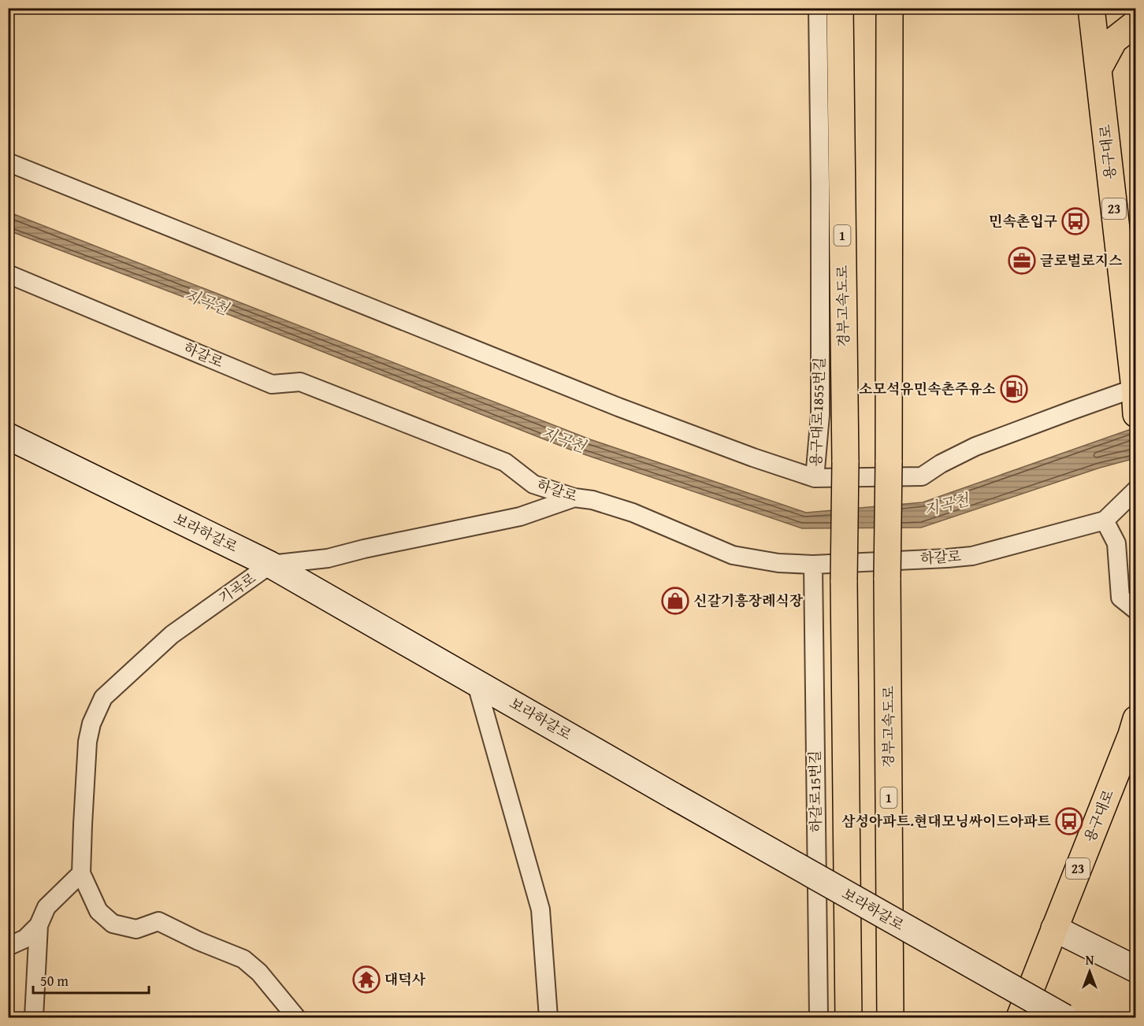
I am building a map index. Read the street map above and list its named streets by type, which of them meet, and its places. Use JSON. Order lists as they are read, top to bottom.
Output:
{
  "streets": {
    "main road": [
      "용구대로",
      "23",
      "1",
      "경부고속도로",
      "보라하갈로"
    ],
    "street": [
      "하갈로",
      "용구대로1855번길",
      "기곡로",
      "하갈로15번길"
    ]
  },
  "crossings": [
    ["용구대로", "23"],
    ["용구대로", "용구대로1855번길"],
    ["23", "용구대로1855번길"],
    ["하갈로", "기곡로"],
    ["하갈로", "하갈로15번길"],
    ["보라하갈로", "기곡로"]
  ],
  "water": ["지곡천"],
  "places": {
    "bus stop": ["민속촌입구", "삼성아파트.현대모닝싸이드아파트"],
    "office": ["글로벌로지스"],
    "fuel station": ["소모석유민속촌주유소"],
    "shop": ["신갈기흥장례식장"],
    "temple": ["대덕사"]
  },
  "scale_bar": "50 m",
  "north": "top"
}
